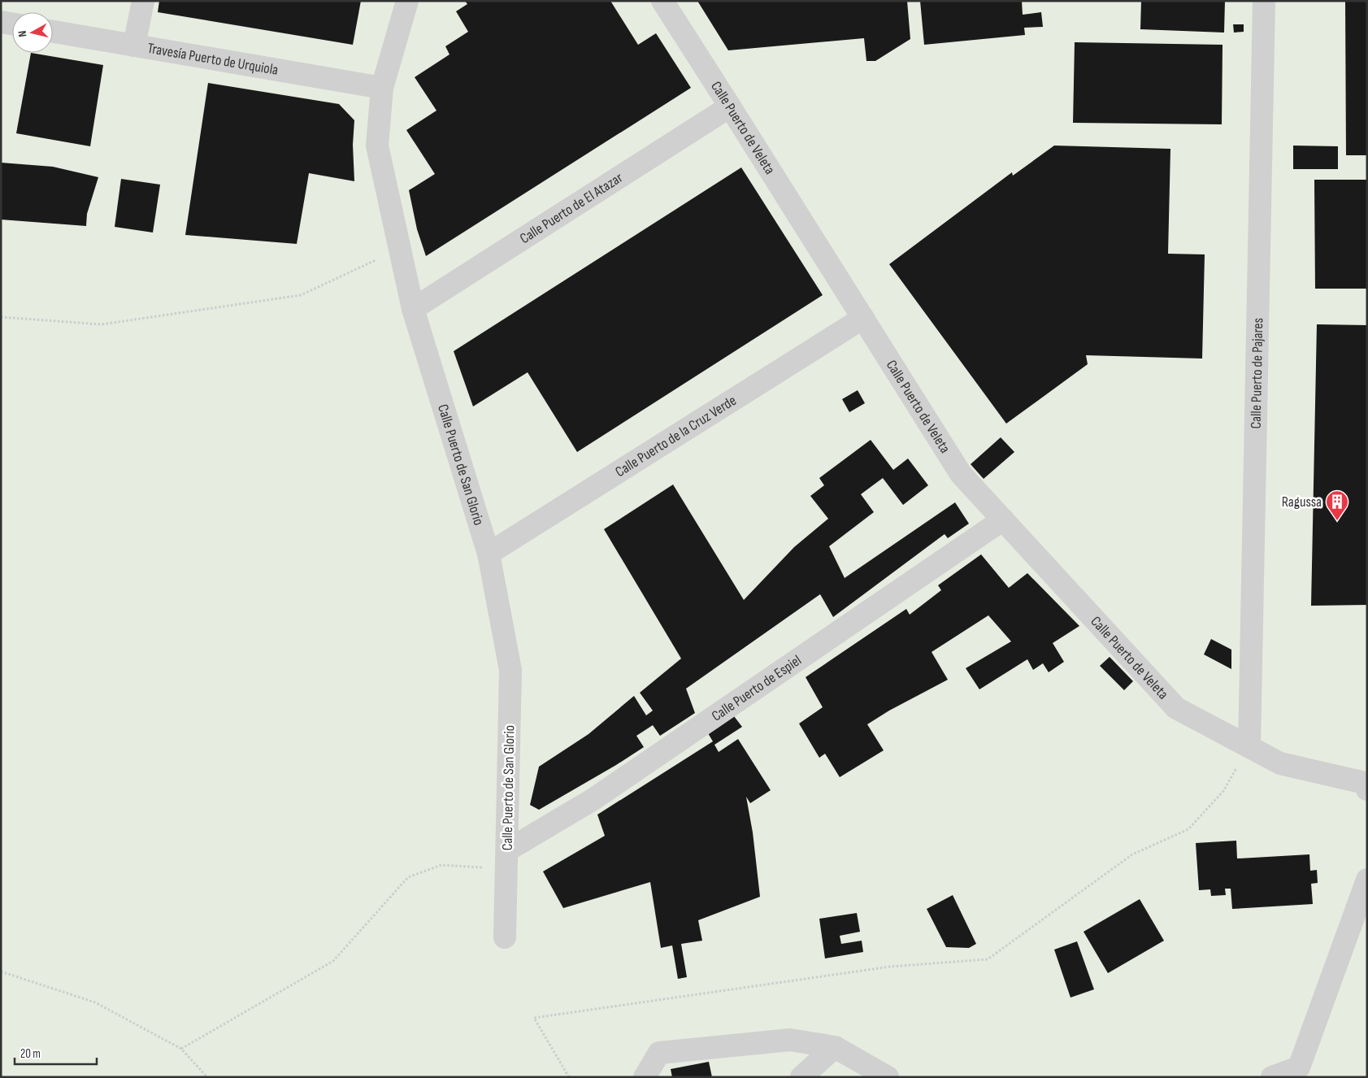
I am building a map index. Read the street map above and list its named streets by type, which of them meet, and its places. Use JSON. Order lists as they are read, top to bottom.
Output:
{
  "streets": {
    "street": [
      "Travesía Puerto de Urquiola",
      "Calle Puerto de Veleta",
      "Calle Puerto de El Atazar",
      "Calle Puerto de Pajares",
      "Calle Puerto de la Cruz Verde",
      "Calle Puerto de San Glorio",
      "Calle Puerto de Espiel"
    ]
  },
  "crossings": [
    ["Travesía Puerto de Urquiola", "Calle Puerto de San Glorio"],
    ["Calle Puerto de Veleta", "Calle Puerto de El Atazar"],
    ["Calle Puerto de Veleta", "Calle Puerto de Pajares"],
    ["Calle Puerto de Veleta", "Calle Puerto de la Cruz Verde"],
    ["Calle Puerto de Veleta", "Calle Puerto de Espiel"],
    ["Calle Puerto de El Atazar", "Calle Puerto de San Glorio"],
    ["Calle Puerto de la Cruz Verde", "Calle Puerto de San Glorio"],
    ["Calle Puerto de San Glorio", "Calle Puerto de Espiel"]
  ],
  "places": {
    "building": ["Ragussa"]
  },
  "scale_bar": "20 m",
  "north": "left"
}
